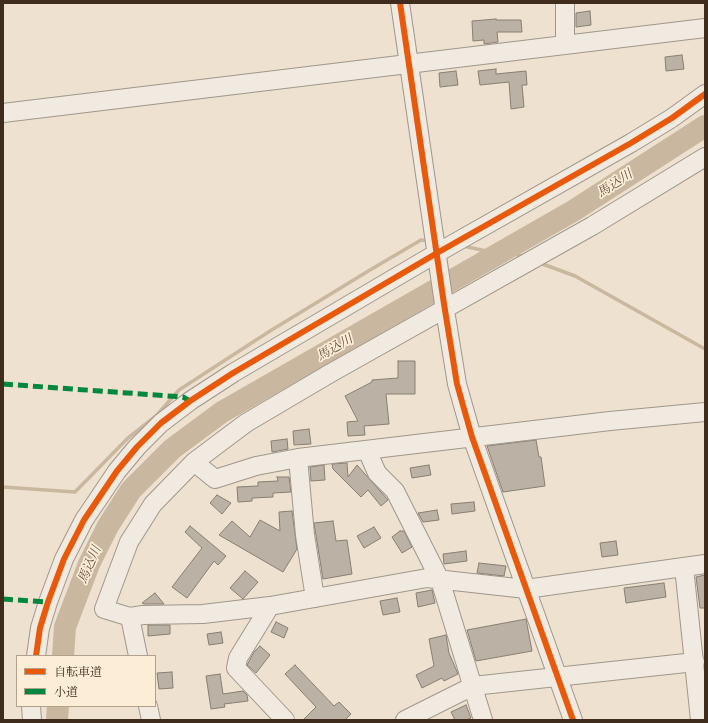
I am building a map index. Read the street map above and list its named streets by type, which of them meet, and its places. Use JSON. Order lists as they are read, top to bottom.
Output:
{
  "water": ["馬込川"],
  "legend": ["自転車道", "小道"]
}
